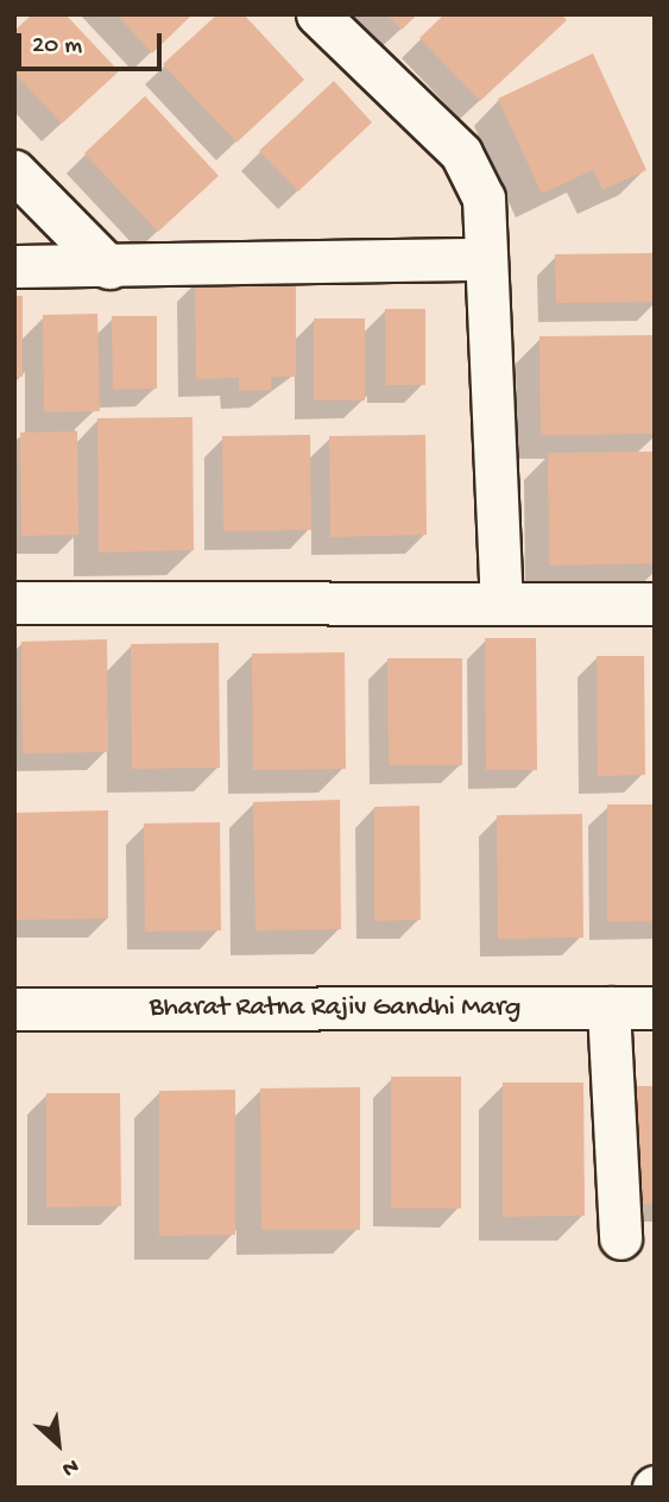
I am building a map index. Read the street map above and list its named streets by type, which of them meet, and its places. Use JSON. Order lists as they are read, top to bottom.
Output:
{
  "streets": {
    "street": ["Bharat Ratna Rajiv Gandhi Marg"]
  },
  "scale_bar": "20 m",
  "north": "bottom right"
}
